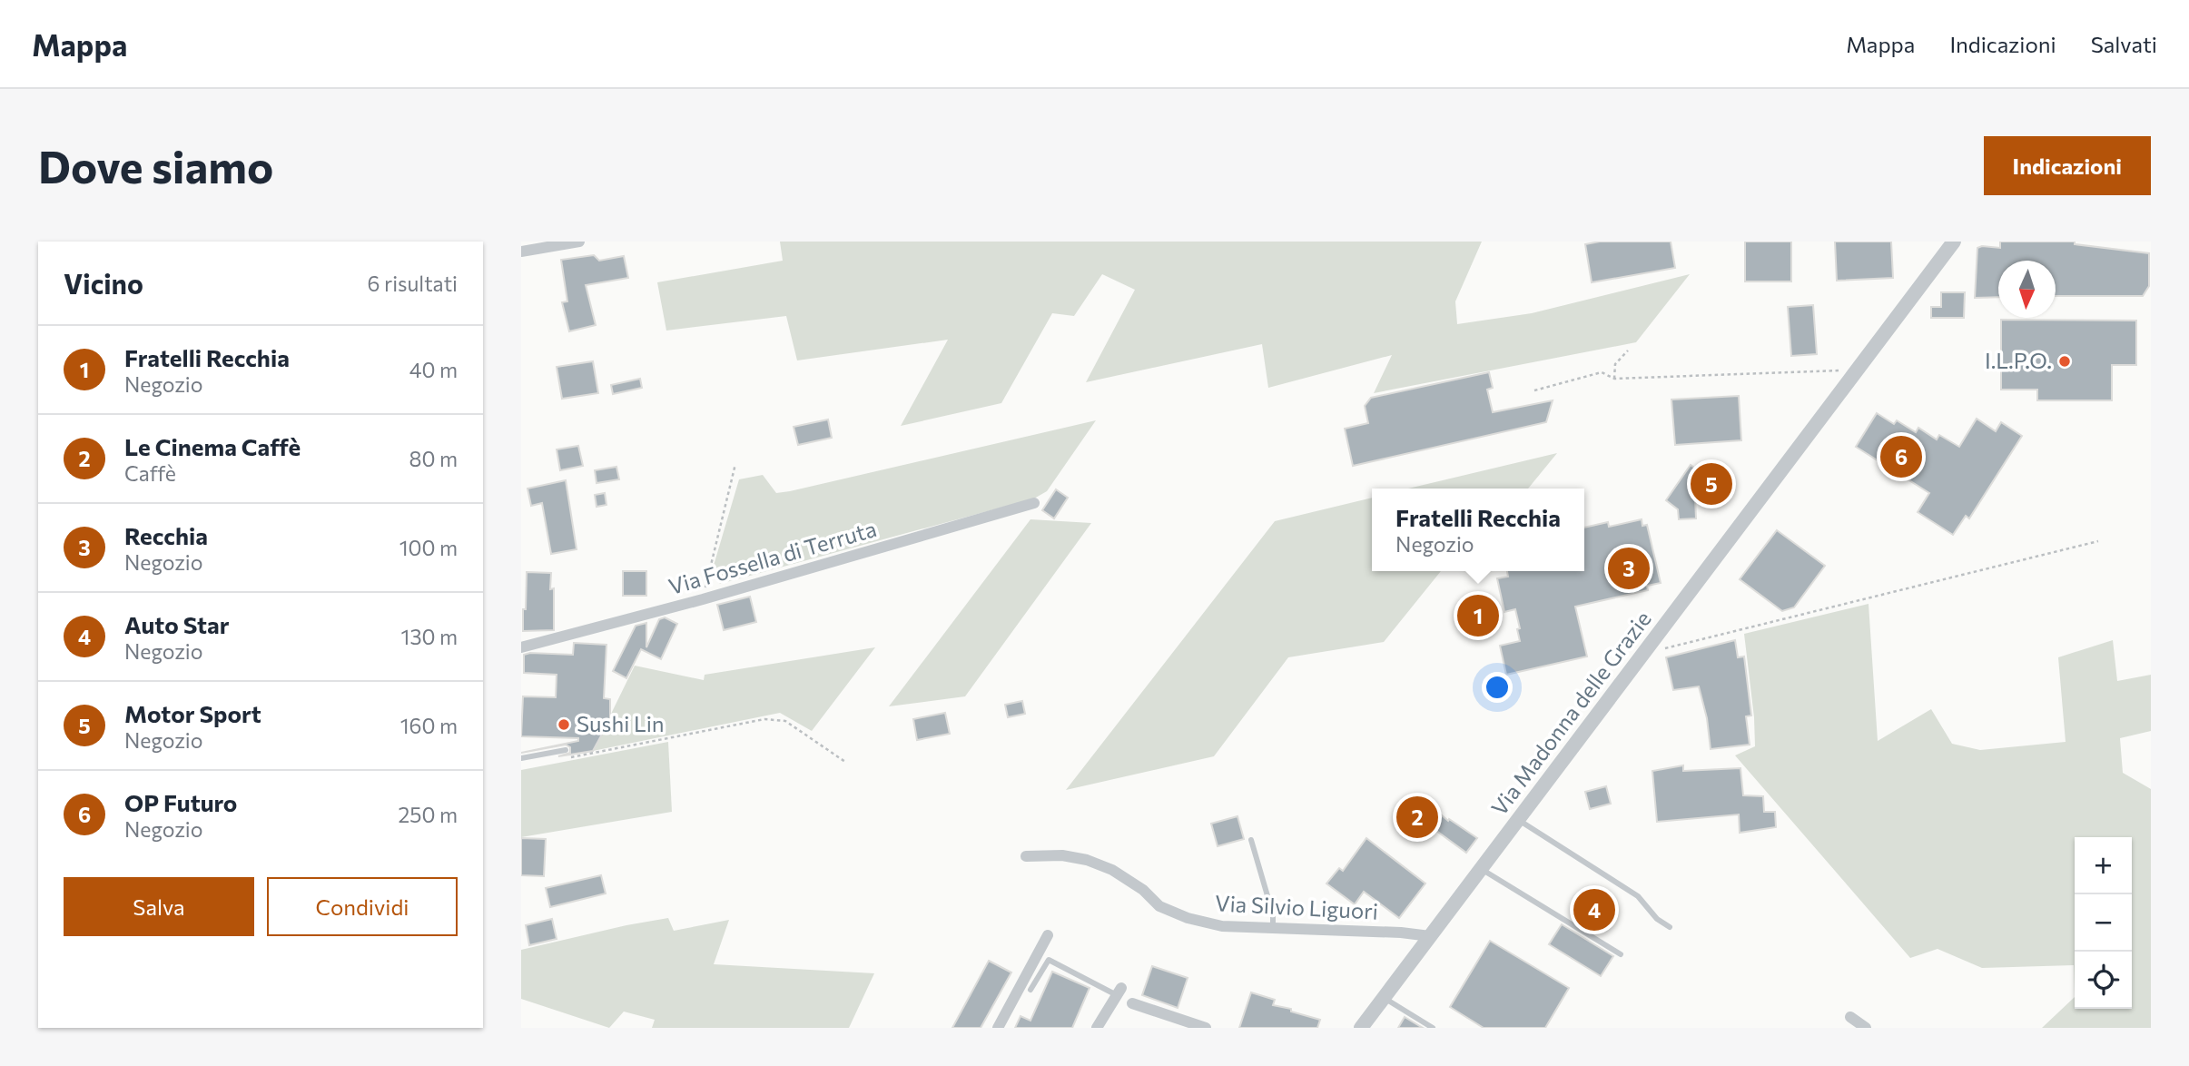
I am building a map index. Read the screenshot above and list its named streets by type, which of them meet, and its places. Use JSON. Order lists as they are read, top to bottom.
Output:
{
  "streets": {
    "street": ["Via Fossella di Terruta", "Via Madonna delle Grazie", "Via Silvio Liguori"]
  },
  "crossings": [
    ["Via Madonna delle Grazie", "Via Silvio Liguori"]
  ],
  "places": ["I.L.P.O.", "Sushi Lin"],
  "north": "bottom",
  "page": {
    "header": "Mappa",
    "nav": ["Mappa", "Indicazioni", "Salvati"],
    "buttons": [
      "Indicazioni",
      ["Salva", "Condividi"]
    ],
    "title": "Dove siamo",
    "heading": ["Vicino", "6 risultati"],
    "list": [
      {
        "mark": "1",
        "name": "Fratelli Recchia",
        "note": "Negozio",
        "value": "40 m"
      },
      {
        "mark": "2",
        "name": "Le Cinema Caffè",
        "note": "Caffè",
        "value": "80 m"
      },
      {
        "mark": "3",
        "name": "Recchia",
        "note": "Negozio",
        "value": "100 m"
      },
      {
        "mark": "4",
        "name": "Auto Star",
        "note": "Negozio",
        "value": "130 m"
      },
      {
        "mark": "5",
        "name": "Motor Sport",
        "note": "Negozio",
        "value": "160 m"
      },
      {
        "mark": "6",
        "name": "OP Futuro",
        "note": "Negozio",
        "value": "250 m"
      }
    ],
    "pins": [
      "6",
      "5",
      "3",
      "1",
      "2",
      "4"
    ],
    "popup": ["Fratelli Recchia", "Negozio"],
    "map_buttons": ["+", "−"]
  }
}
